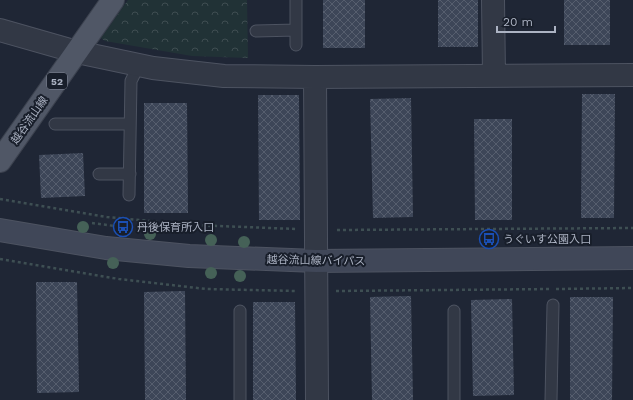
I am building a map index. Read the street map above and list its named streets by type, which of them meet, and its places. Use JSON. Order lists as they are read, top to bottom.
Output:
{
  "streets": {
    "main road": ["52", "越谷流山線"],
    "street": ["越谷流山線バイパス"]
  },
  "places": {
    "bus stop": ["丹後保育所入口", "うぐいす公園入口"]
  },
  "scale_bar": "20 m"
}
